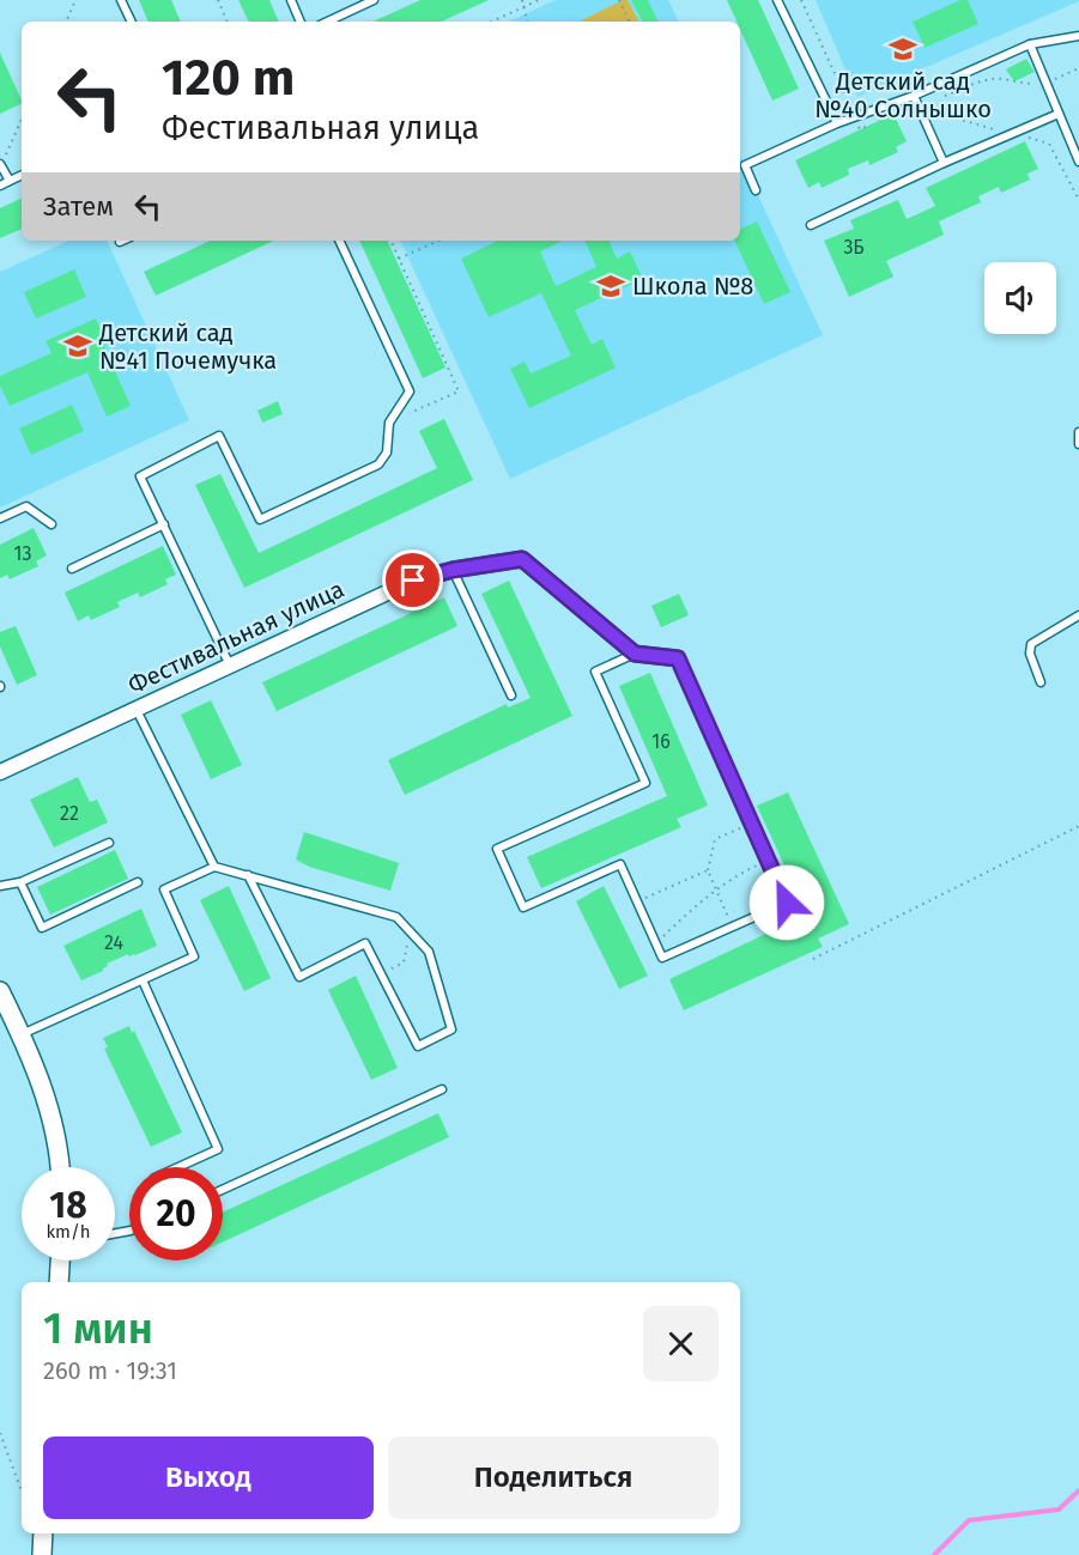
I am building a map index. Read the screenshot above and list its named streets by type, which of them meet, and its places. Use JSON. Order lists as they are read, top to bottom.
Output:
{
  "streets": {
    "street": ["Фестивальная улица"]
  },
  "places": {
    "school or university": ["Детский сад №40 Солнышко", "Школа №8", "Детский сад №41 Почемучка"]
  },
  "house_numbers": [
    "3Б",
    "13",
    "16",
    "22",
    "24"
  ],
  "page": {
    "turn": ["120 m", "Фестивальная улица"],
    "then": "Затем",
    "speed": "18 km/h",
    "limit": "20",
    "heading": ["1 мин", "260 m · 19:31"],
    "buttons": ["Выход", "Поделиться"]
  }
}
